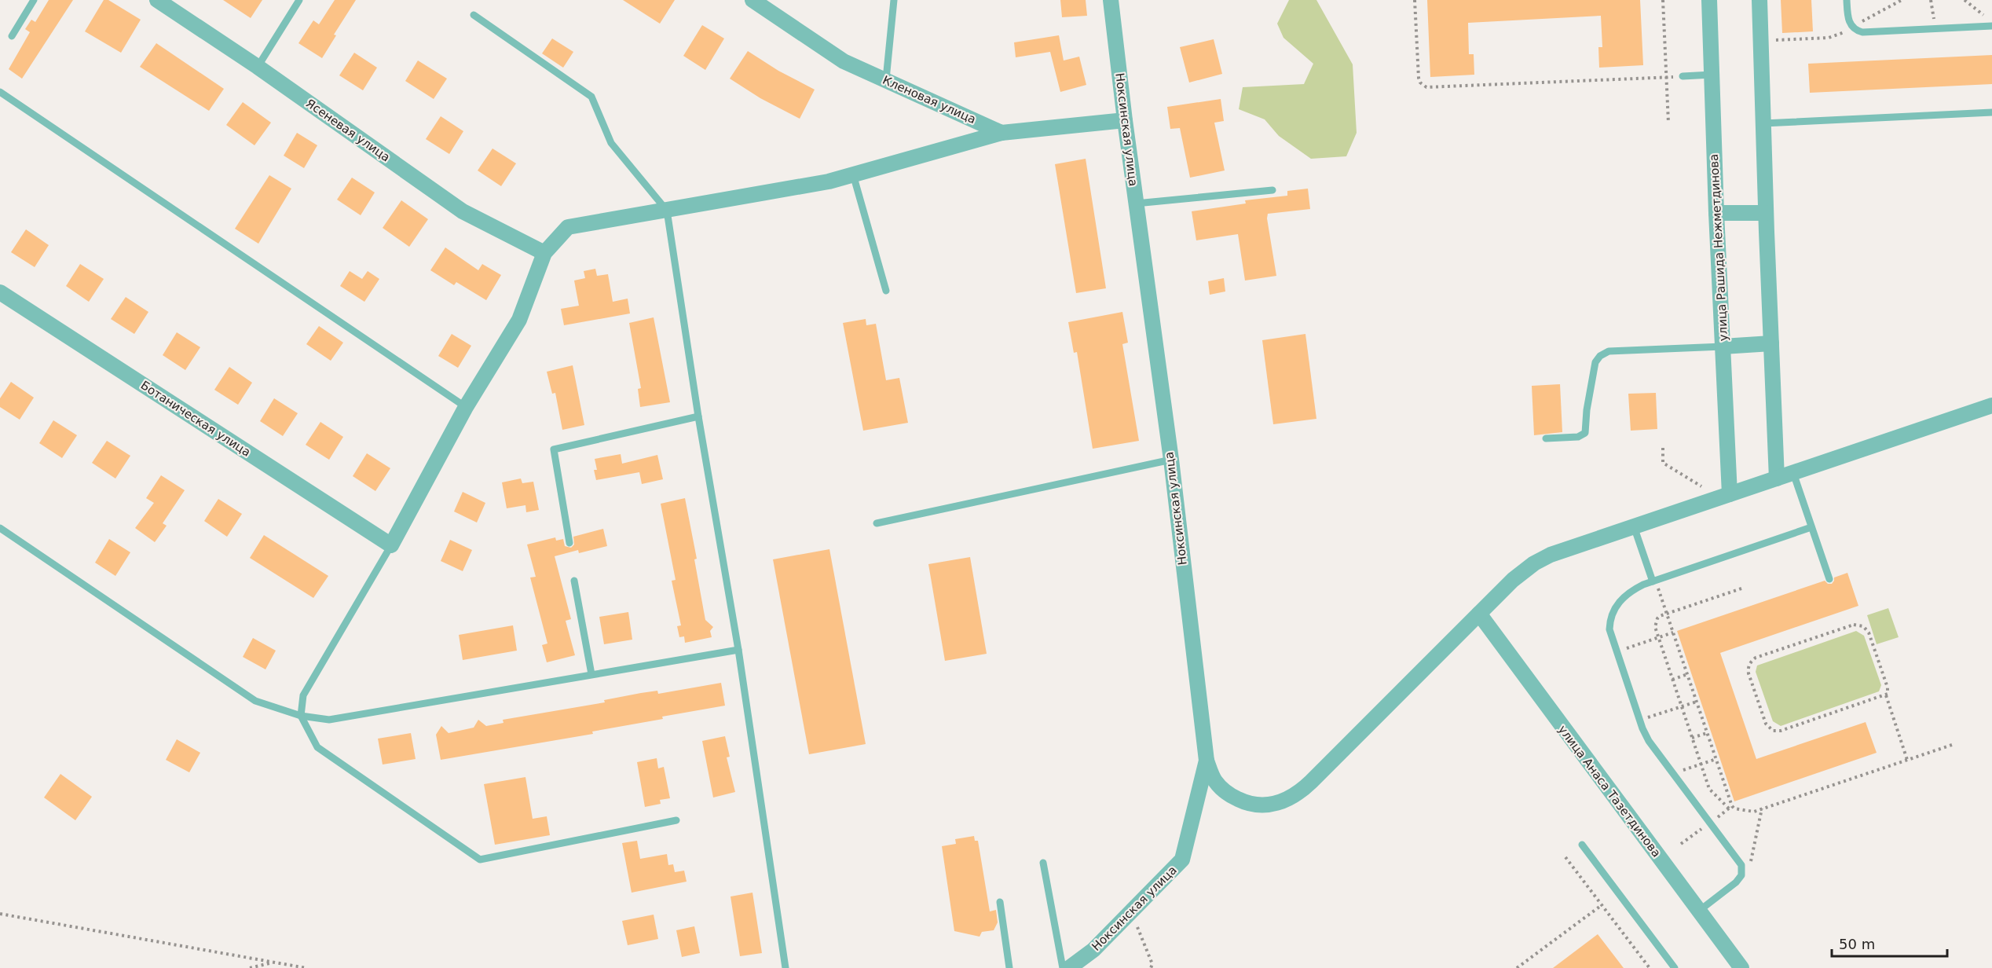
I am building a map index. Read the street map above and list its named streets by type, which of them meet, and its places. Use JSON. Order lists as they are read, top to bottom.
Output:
{
  "streets": {
    "street": [
      "Кленовая улица",
      "Ноксинская улица",
      "Ясеневая улица",
      "улица Рашида Нежметдинова",
      "Ботаническая улица",
      "улица Анаса Тазетдинова"
    ]
  },
  "scale_bar": "50 m"
}
